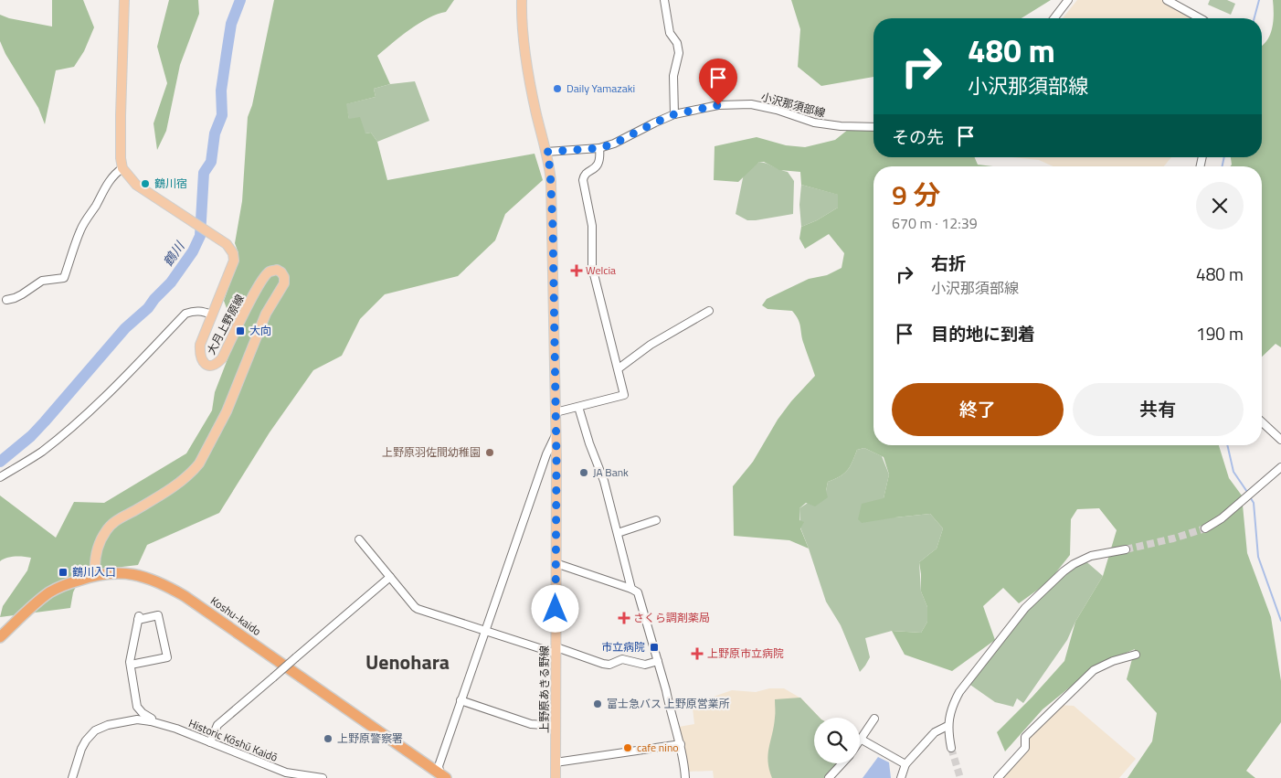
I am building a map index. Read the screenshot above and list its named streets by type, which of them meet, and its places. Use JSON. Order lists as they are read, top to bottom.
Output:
{
  "streets": {
    "highway": ["Koshu-kaido"],
    "main road": ["大月上野原線", "上野原あきる野線"],
    "street": ["小沢那須部線", "Historic Kōshū Kaidō"]
  },
  "crossings": [
    ["小沢那須部線", "上野原あきる野線"],
    ["大月上野原線", "Koshu-kaido"]
  ],
  "districts": ["Uenohara"],
  "water": ["鶴川"],
  "places": {
    "other": [
      "Daily Yamazaki",
      "鶴川宿",
      "上野原羽佐間幼稚園",
      "JA Bank",
      "富士急バス 上野原営業所",
      "上野原警察署",
      "cafe nino"
    ],
    "health": ["Welcia", "さくら調剤薬局", "上野原市立病院"],
    "transit": ["大向", "鶴川入口", "市立病院"]
  },
  "page": {
    "turn": ["480 m", "小沢那須部線"],
    "then": "その先",
    "heading": ["9 分", "670 m · 12:39"],
    "list": [
      {
        "name": "右折",
        "note": "小沢那須部線",
        "value": "480 m"
      },
      {
        "name": "目的地に到着",
        "value": "190 m"
      }
    ],
    "buttons": ["終了", "共有"]
  }
}
